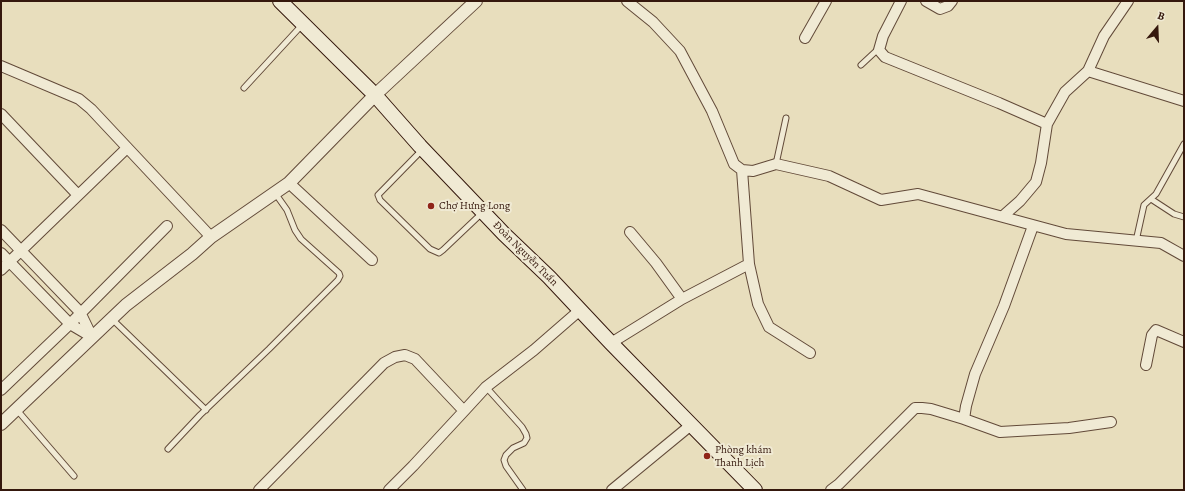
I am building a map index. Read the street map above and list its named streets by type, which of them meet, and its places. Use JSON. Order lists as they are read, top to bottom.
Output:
{
  "streets": {
    "main road": ["Đoàn Nguyễn Tuấn"]
  },
  "places": ["Chợ Hưng Long", "Phòng khám Thanh Lịch"],
  "north": "top"
}
